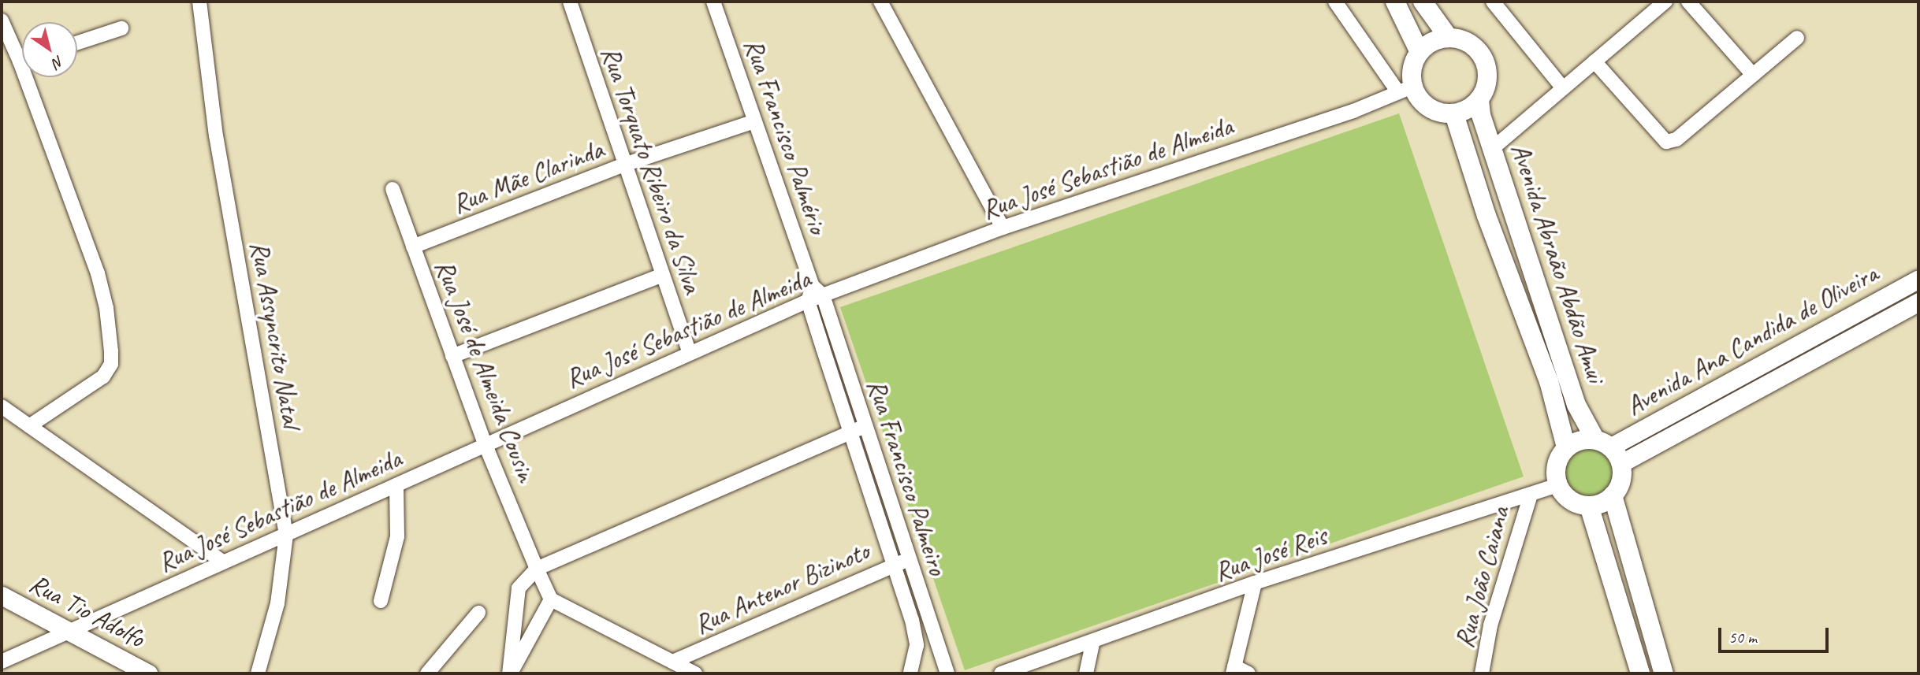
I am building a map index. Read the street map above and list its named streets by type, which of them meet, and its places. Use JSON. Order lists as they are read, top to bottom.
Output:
{
  "streets": {
    "main road": ["Avenida Abraão Abdão Amui"],
    "street": [
      "Rua Francisco Palmério",
      "Rua José Sebastião de Almeida",
      "Rua Torquato Ribeiro da Silva",
      "Rua Mãe Clarinda",
      "Rua Assyncrito Natal",
      "Avenida Ana Candida de Oliveira",
      "Rua José de Almeida Cousin",
      "Rua Francisco Palmeiro",
      "Rua José Reis",
      "Rua João Caiana",
      "Rua Antenor Bizinoto",
      "Rua Tio Adolfo"
    ]
  },
  "crossings": [
    ["Rua Francisco Palmério", "Rua José Sebastião de Almeida"],
    ["Rua Francisco Palmério", "Rua Mãe Clarinda"],
    ["Rua Francisco Palmério", "Rua Francisco Palmeiro"],
    ["Rua José Sebastião de Almeida", "Rua Torquato Ribeiro da Silva"],
    ["Rua José Sebastião de Almeida", "Avenida Abraão Abdão Amui"],
    ["Rua José Sebastião de Almeida", "Rua Assyncrito Natal"],
    ["Rua José Sebastião de Almeida", "Rua José de Almeida Cousin"],
    ["Rua José Sebastião de Almeida", "Rua Francisco Palmeiro"],
    ["Rua José Sebastião de Almeida", "Rua Tio Adolfo"],
    ["Rua Torquato Ribeiro da Silva", "Rua Mãe Clarinda"],
    ["Rua Mãe Clarinda", "Rua José de Almeida Cousin"],
    ["Avenida Abraão Abdão Amui", "Avenida Ana Candida de Oliveira"],
    ["Avenida Abraão Abdão Amui", "Rua José Reis"],
    ["Avenida Ana Candida de Oliveira", "Rua José Reis"],
    ["Rua Francisco Palmeiro", "Rua Antenor Bizinoto"],
    ["Rua José Reis", "Rua João Caiana"]
  ],
  "scale_bar": "50 m",
  "north": "bottom right"
}
